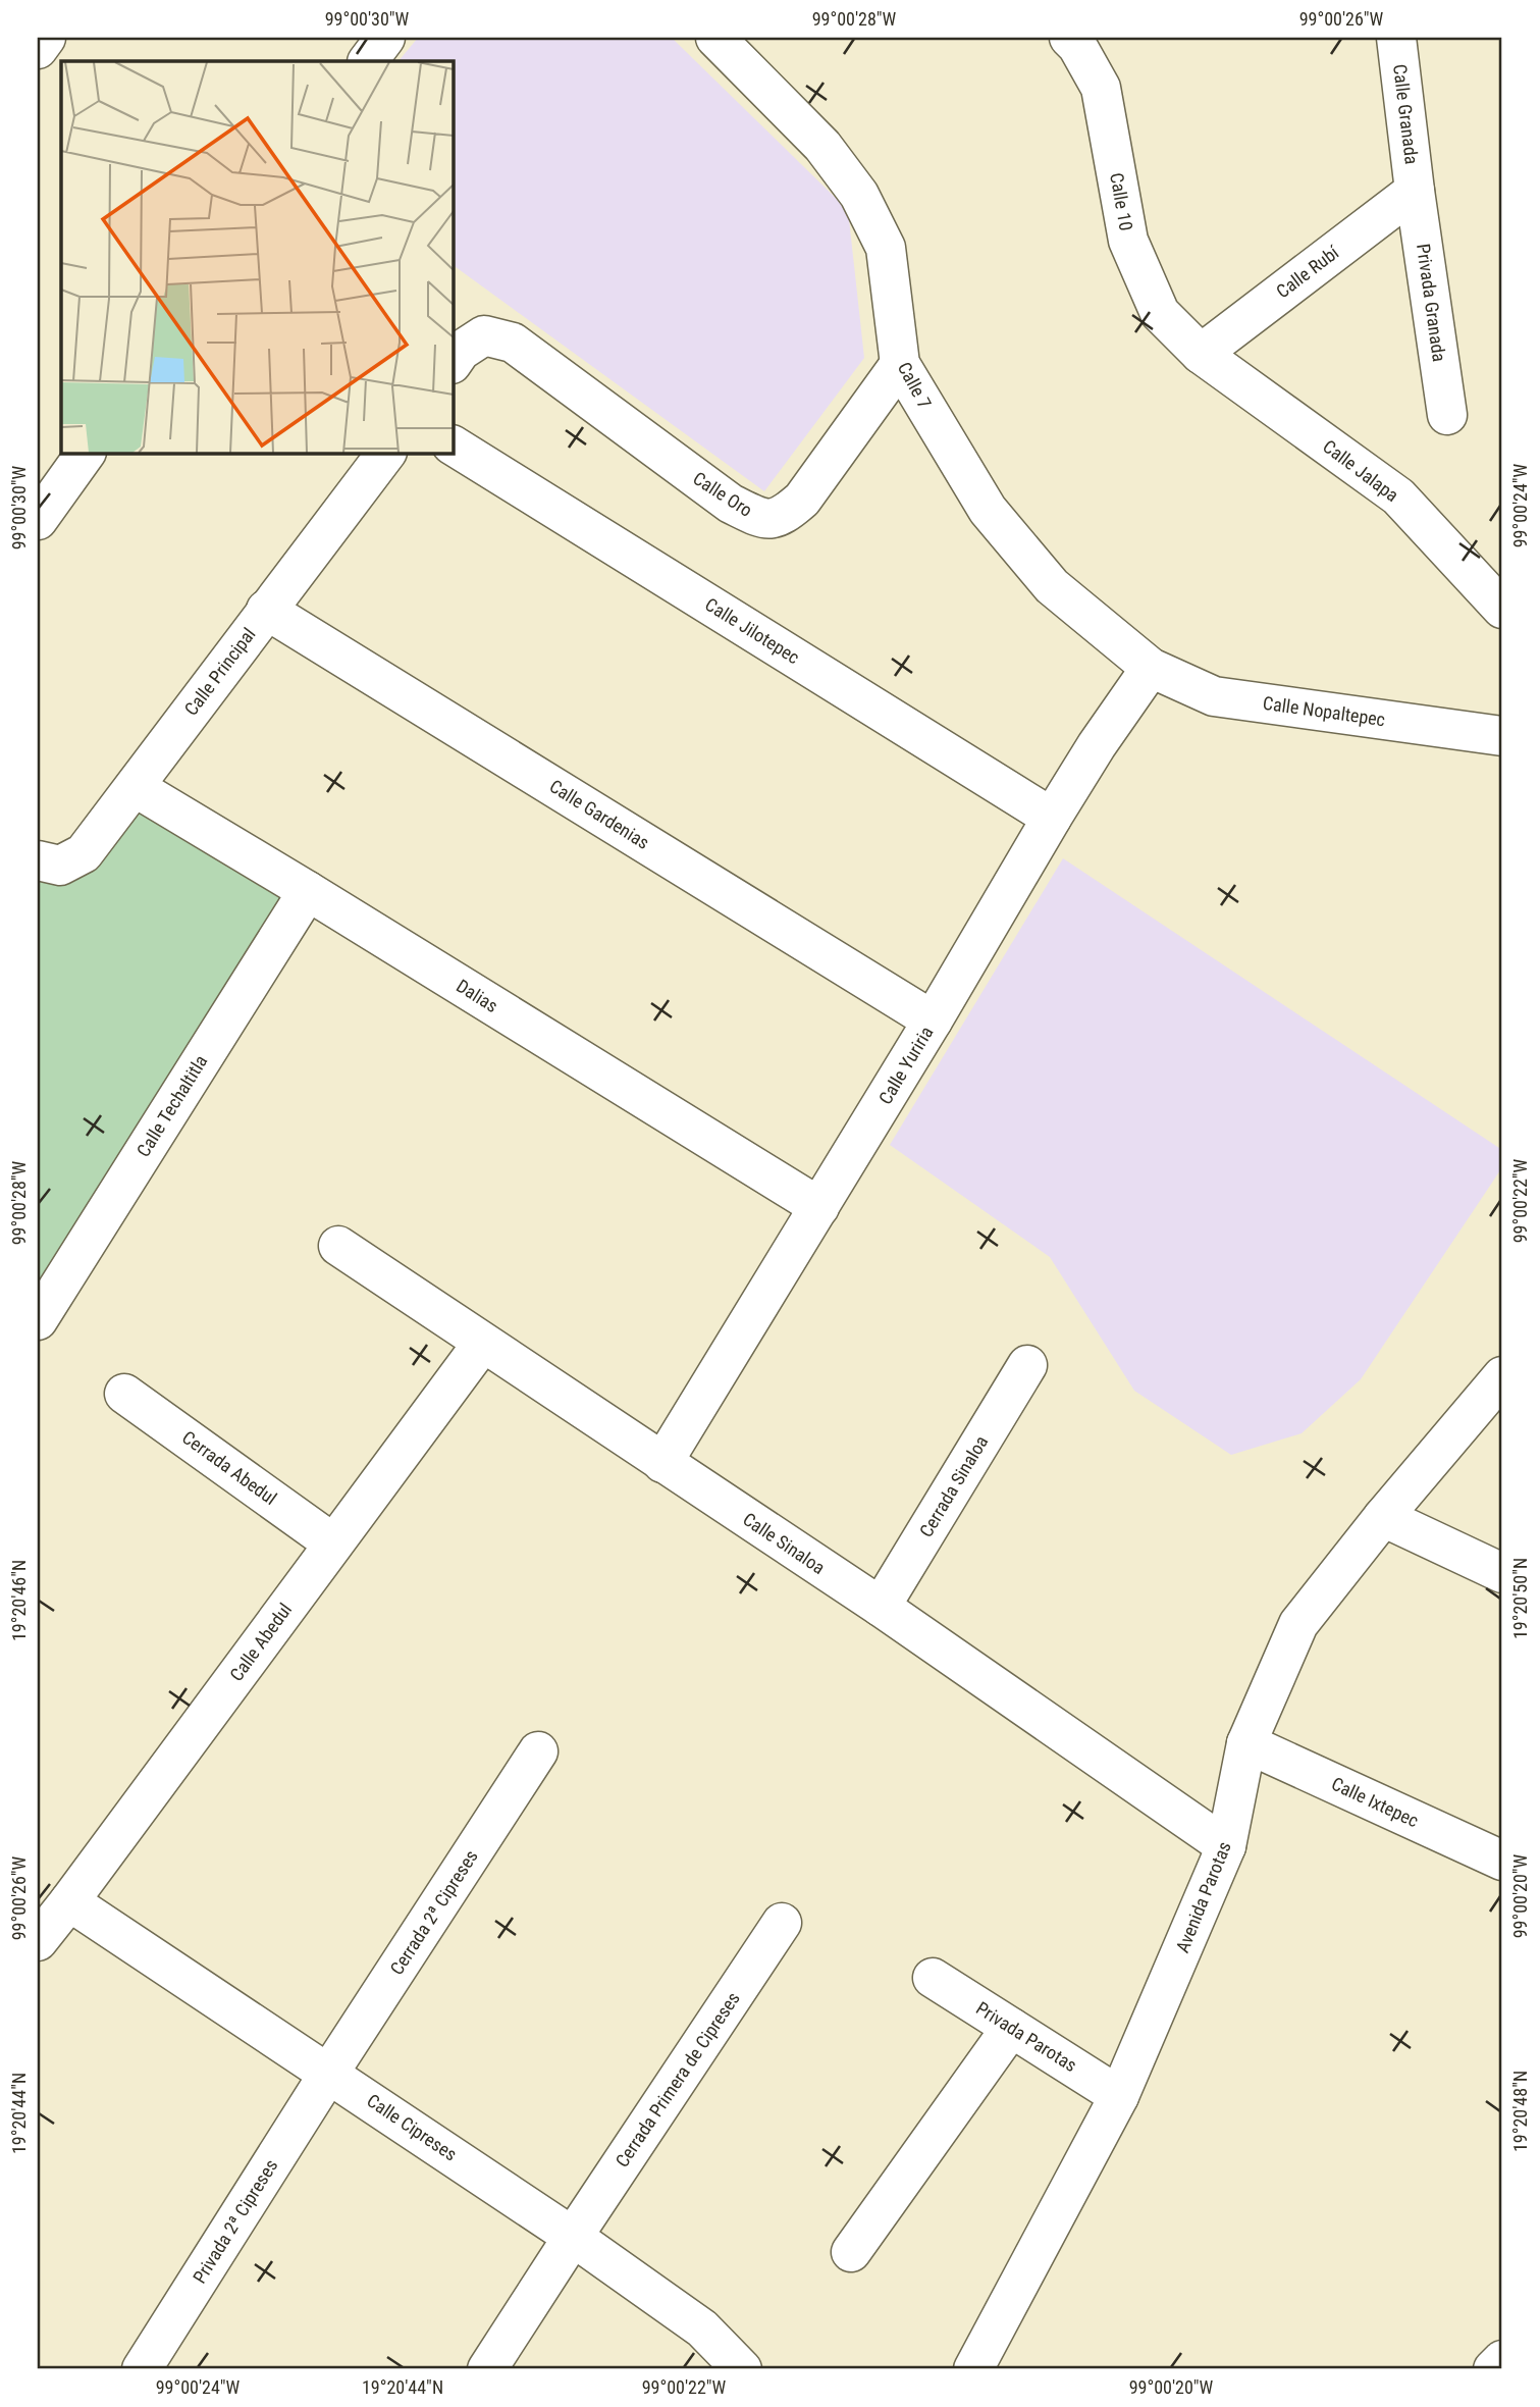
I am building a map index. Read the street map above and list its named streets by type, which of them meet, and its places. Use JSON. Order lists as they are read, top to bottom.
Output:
{
  "streets": {
    "street": [
      "Calle Granada",
      "Calle 10",
      "Calle Rubí",
      "Privada Granada",
      "Calle 7",
      "Calle Jalapa",
      "Calle Oro",
      "Calle Jilotepec",
      "Calle Principal",
      "Calle Nopaltepec",
      "Calle Gardenias",
      "Dalias",
      "Calle Yuriria",
      "Calle Techaltitla",
      "Cerrada Abedul",
      "Cerrada Sinaloa",
      "Calle Sinaloa",
      "Calle Abedul",
      "Calle Ixtepec",
      "Avenida Parotas",
      "Cerrada 2ª Cipreses",
      "Privada Parotas",
      "Cerrada Primera de Cipreses",
      "Calle Cipreses",
      "Privada 2ª Cipreses"
    ]
  },
  "crossings": [
    ["Calle Granada", "Calle Rubí"],
    ["Calle Granada", "Privada Granada"],
    ["Calle 10", "Calle Rubí"],
    ["Calle 10", "Calle Jalapa"],
    ["Calle Rubí", "Privada Granada"],
    ["Calle Rubí", "Calle Jalapa"],
    ["Calle 7", "Calle Oro"],
    ["Calle 7", "Calle Nopaltepec"],
    ["Calle 7", "Calle Yuriria"],
    ["Calle Jilotepec", "Calle Yuriria"],
    ["Calle Principal", "Calle Gardenias"],
    ["Calle Principal", "Dalias"],
    ["Calle Nopaltepec", "Calle Yuriria"],
    ["Calle Gardenias", "Calle Yuriria"],
    ["Dalias", "Calle Yuriria"],
    ["Dalias", "Calle Techaltitla"],
    ["Calle Yuriria", "Calle Sinaloa"],
    ["Cerrada Abedul", "Calle Abedul"],
    ["Cerrada Sinaloa", "Calle Sinaloa"],
    ["Calle Sinaloa", "Calle Abedul"],
    ["Calle Sinaloa", "Avenida Parotas"],
    ["Calle Abedul", "Calle Cipreses"],
    ["Calle Ixtepec", "Avenida Parotas"],
    ["Avenida Parotas", "Privada Parotas"],
    ["Cerrada 2ª Cipreses", "Calle Cipreses"],
    ["Cerrada 2ª Cipreses", "Privada 2ª Cipreses"],
    ["Cerrada Primera de Cipreses", "Calle Cipreses"],
    ["Calle Cipreses", "Privada 2ª Cipreses"]
  ],
  "coordinates": [
    "99°00'30\"W",
    "99°00'28\"W",
    "99°00'26\"W",
    "99°00'24\"W",
    "99°00'22\"W",
    "19°20'50\"N",
    "19°20'46\"N",
    "99°00'20\"W",
    "19°20'48\"N",
    "19°20'44\"N"
  ]
}
